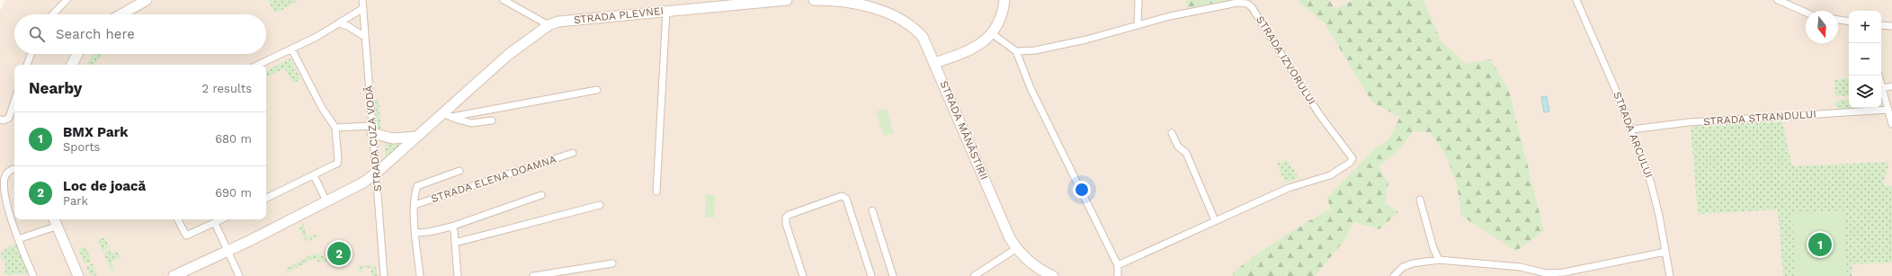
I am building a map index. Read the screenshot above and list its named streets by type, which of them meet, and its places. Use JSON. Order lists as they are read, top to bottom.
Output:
{
  "streets": {
    "street": [
      "STRADA PLEVNEI",
      "STRADA IZVORULUI",
      "STRADA ȘTRANDULUI",
      "STRADA MĂNĂSTIRII",
      "STRADA ARCULUI",
      "STRADA CUZA VODĂ",
      "STRADA ELENA DOAMNA"
    ]
  },
  "crossings": [
    ["STRADA ȘTRANDULUI", "STRADA ARCULUI"]
  ],
  "north": "bottom",
  "page": {
    "map_buttons": ["+", "−"],
    "search": "Search here",
    "heading": ["Nearby", "2 results"],
    "list": [
      {
        "mark": "1",
        "name": "BMX Park",
        "note": "Sports",
        "value": "680 m"
      },
      {
        "mark": "2",
        "name": "Loc de joacă",
        "note": "Park",
        "value": "690 m"
      }
    ],
    "pins": ["1", "2"]
  }
}
